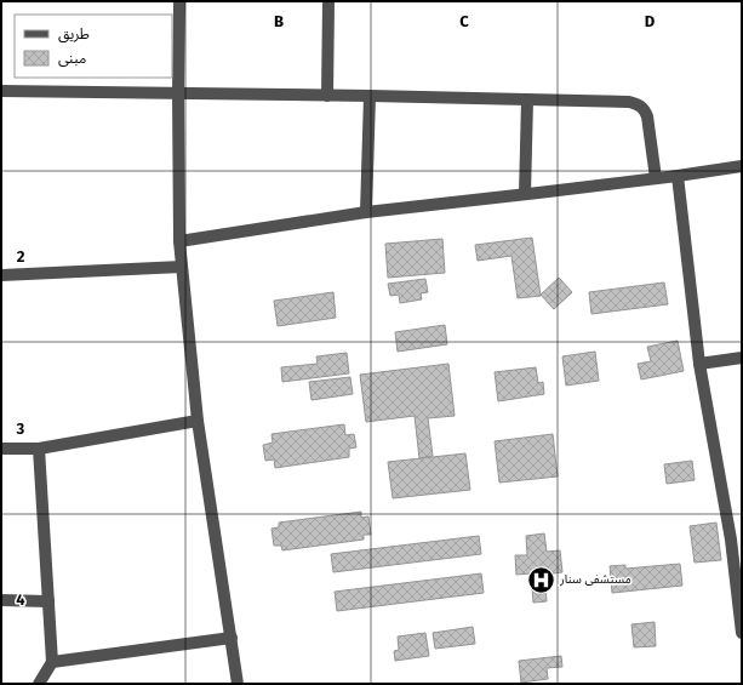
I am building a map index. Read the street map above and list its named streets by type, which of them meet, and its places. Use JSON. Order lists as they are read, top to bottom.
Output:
{
  "places": {
    "hospital": ["مستشفى سنار"]
  },
  "legend": ["طريق", "مبنى"],
  "grid": {
    "columns": ["B", "C", "D"],
    "rows": ["2", "3", "4"]
  }
}
